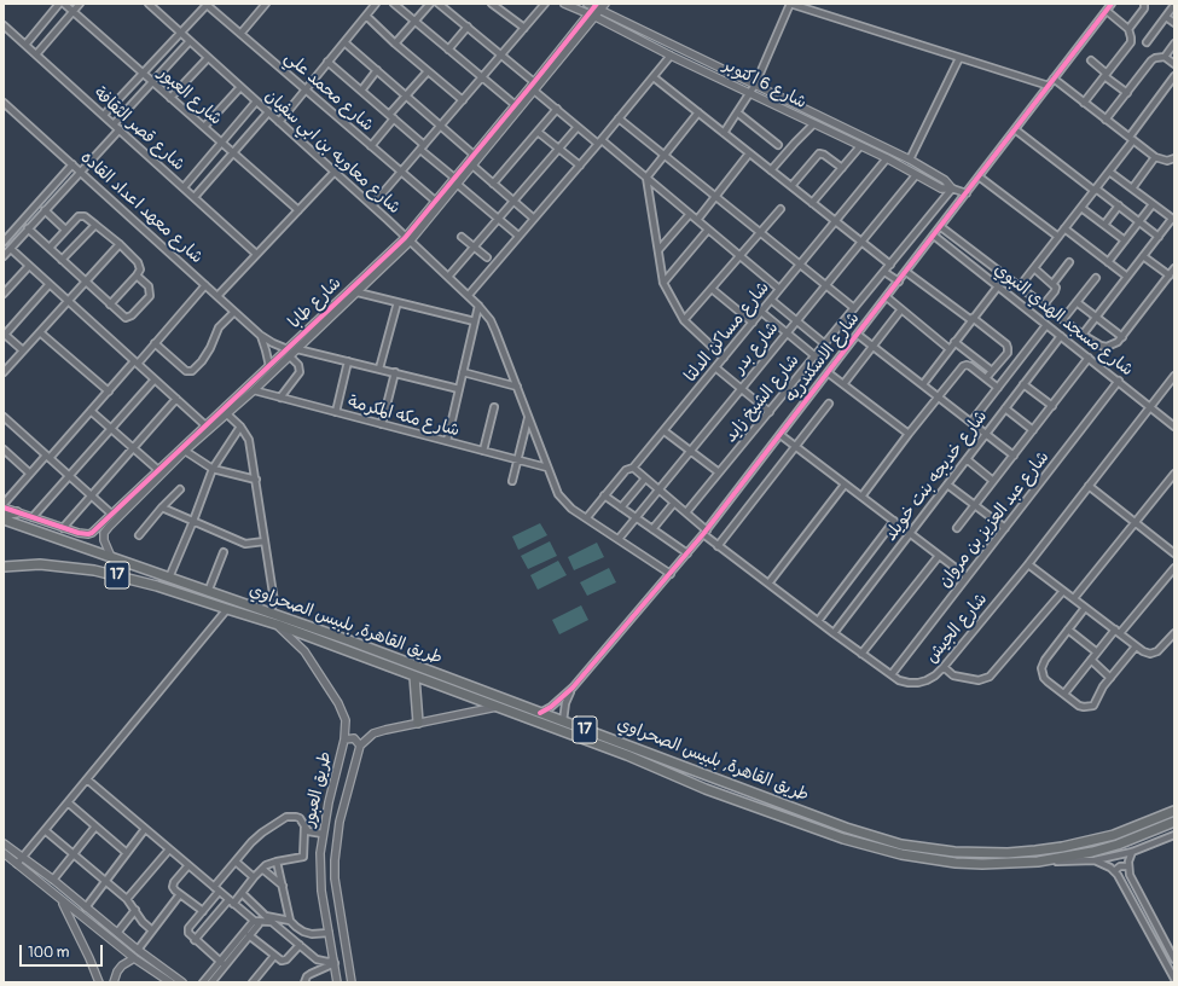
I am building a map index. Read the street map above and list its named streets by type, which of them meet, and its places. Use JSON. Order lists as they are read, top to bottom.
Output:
{
  "streets": {
    "highway": ["17", "طريق القاهرة, بلبيس الصحراوي"],
    "street": [
      "شارع 6 اكتوبر",
      "شارع محمد علي",
      "شارع العبور",
      "شارع قصر الثقافة",
      "شارع معاويه بن ابي سفيان",
      "شارع معهد اعداد القاده",
      "شارع طابا",
      "شارع مسجد الهدي النبوي",
      "شارع مساكن الدلتا",
      "شارع بدر",
      "شارع الاسكندريه",
      "شارع الشيخ زايد",
      "شارع مكه المكرمة",
      "شارع خديجه بنت خويلد",
      "شارع عبد العزيز بن مروان",
      "شارع الجيش",
      "طريق العبور"
    ]
  },
  "crossings": [
    ["شارع 6 اكتوبر", "شارع طابا"],
    ["شارع 6 اكتوبر", "شارع مساكن الدلتا"],
    ["شارع 6 اكتوبر", "شارع بدر"],
    ["شارع 6 اكتوبر", "شارع الاسكندريه"],
    ["شارع 6 اكتوبر", "شارع الشيخ زايد"],
    ["شارع محمد علي", "شارع طابا"],
    ["شارع معاويه بن ابي سفيان", "شارع طابا"],
    ["شارع معاويه بن ابي سفيان", "شارع مساكن الدلتا"],
    ["شارع معاويه بن ابي سفيان", "شارع بدر"],
    ["شارع معاويه بن ابي سفيان", "شارع الاسكندريه"],
    ["شارع معاويه بن ابي سفيان", "شارع مكه المكرمة"],
    ["شارع معهد اعداد القاده", "شارع طابا"],
    ["شارع طابا", "شارع مكه المكرمة"],
    ["شارع مسجد الهدي النبوي", "شارع الاسكندريه"],
    ["شارع مسجد الهدي النبوي", "شارع خديجه بنت خويلد"],
    ["شارع مسجد الهدي النبوي", "شارع عبد العزيز بن مروان"],
    ["شارع مسجد الهدي النبوي", "شارع الجيش"],
    ["شارع مساكن الدلتا", "شارع الجيش"],
    ["شارع بدر", "شارع الجيش"],
    ["شارع الاسكندريه", "طريق القاهرة, بلبيس الصحراوي"],
    ["شارع الاسكندريه", "شارع الجيش"],
    ["شارع الشيخ زايد", "شارع الجيش"],
    ["شارع خديجه بنت خويلد", "شارع الجيش"],
    ["شارع عبد العزيز بن مروان", "شارع الجيش"],
    ["طريق القاهرة, بلبيس الصحراوي", "طريق العبور"]
  ],
  "scale_bar": "100 m"
}
